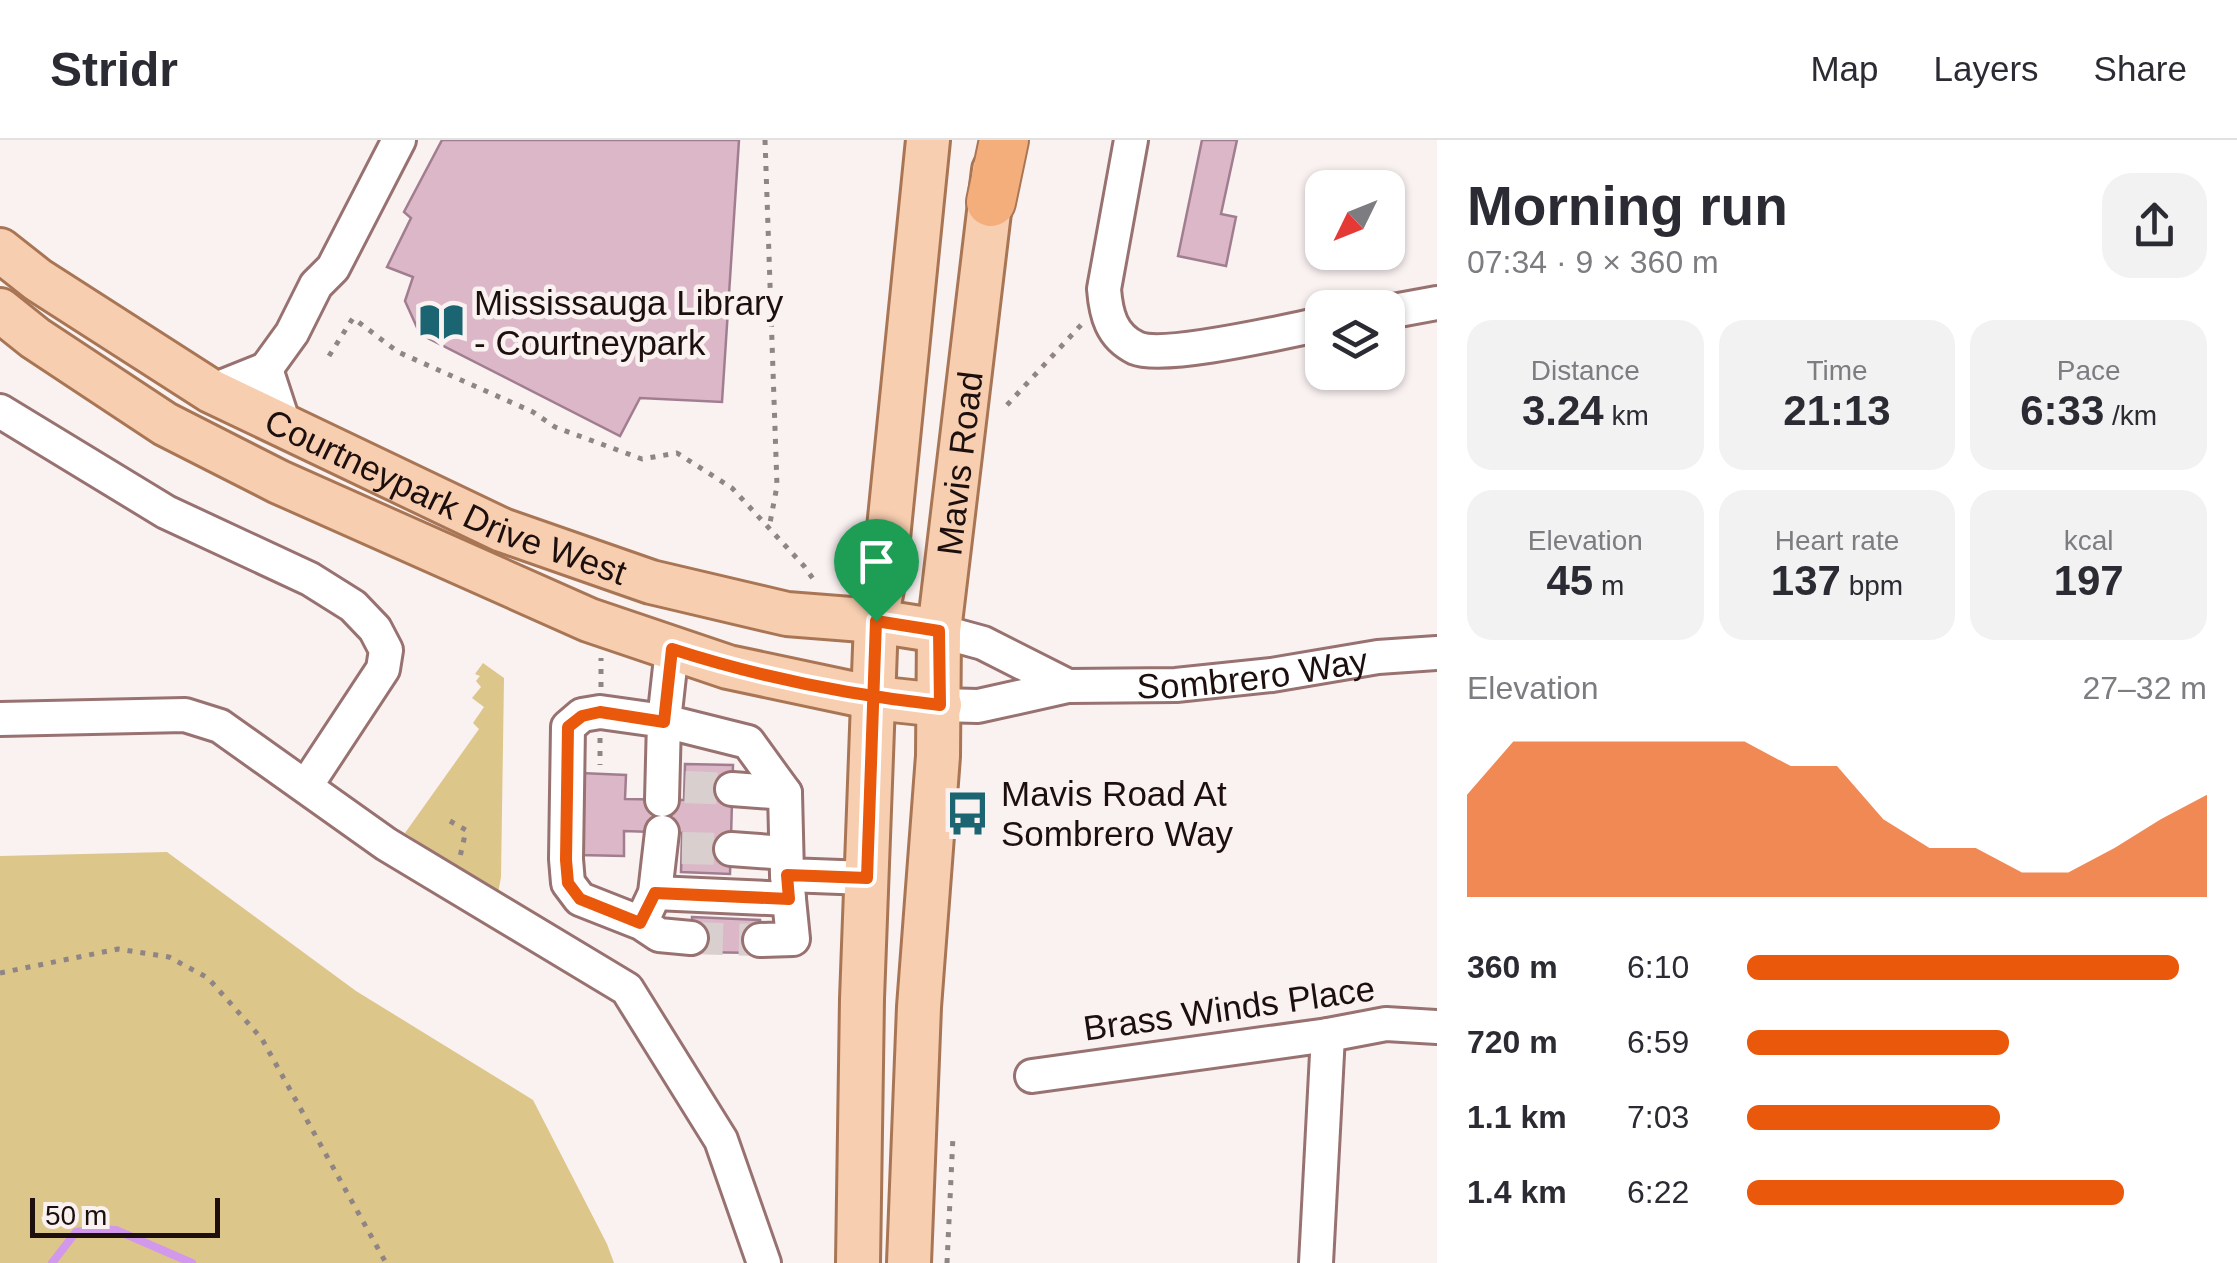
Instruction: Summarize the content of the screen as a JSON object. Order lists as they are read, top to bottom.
{
  "streets": {
    "main road": ["Mavis Road", "Courtneypark Drive West", "Sombrero Way"],
    "street": ["Brass Winds Place"]
  },
  "crossings": [
    ["Mavis Road", "Courtneypark Drive West"],
    ["Mavis Road", "Sombrero Way"],
    ["Courtneypark Drive West", "Sombrero Way"]
  ],
  "places": {
    "library": ["Mississauga Library - Courtneypark"],
    "bus stop": ["Mavis Road At Sombrero Way"]
  },
  "scale_bar": "50 m",
  "north": "bottom left",
  "page": {
    "header": "Stridr",
    "nav": ["Map", "Layers", "Share"],
    "heading": ["Morning run", "07:34 · 9 × 360 m"],
    "stats": [
      ["Distance", "3.24 km"],
      ["Time", "21:13"],
      ["Pace", "6:33 /km"],
      ["Elevation", "45 m"],
      ["Heart rate", "137 bpm"],
      ["kcal", "197"]
    ],
    "chart": ["Elevation", "27–32 m"],
    "list": [
      {
        "name": "360 m",
        "note": "6:10"
      },
      {
        "name": "720 m",
        "note": "6:59"
      },
      {
        "name": "1.1 km",
        "note": "7:03"
      },
      {
        "name": "1.4 km",
        "note": "6:22"
      }
    ],
    "scale": "50 m"
  }
}
